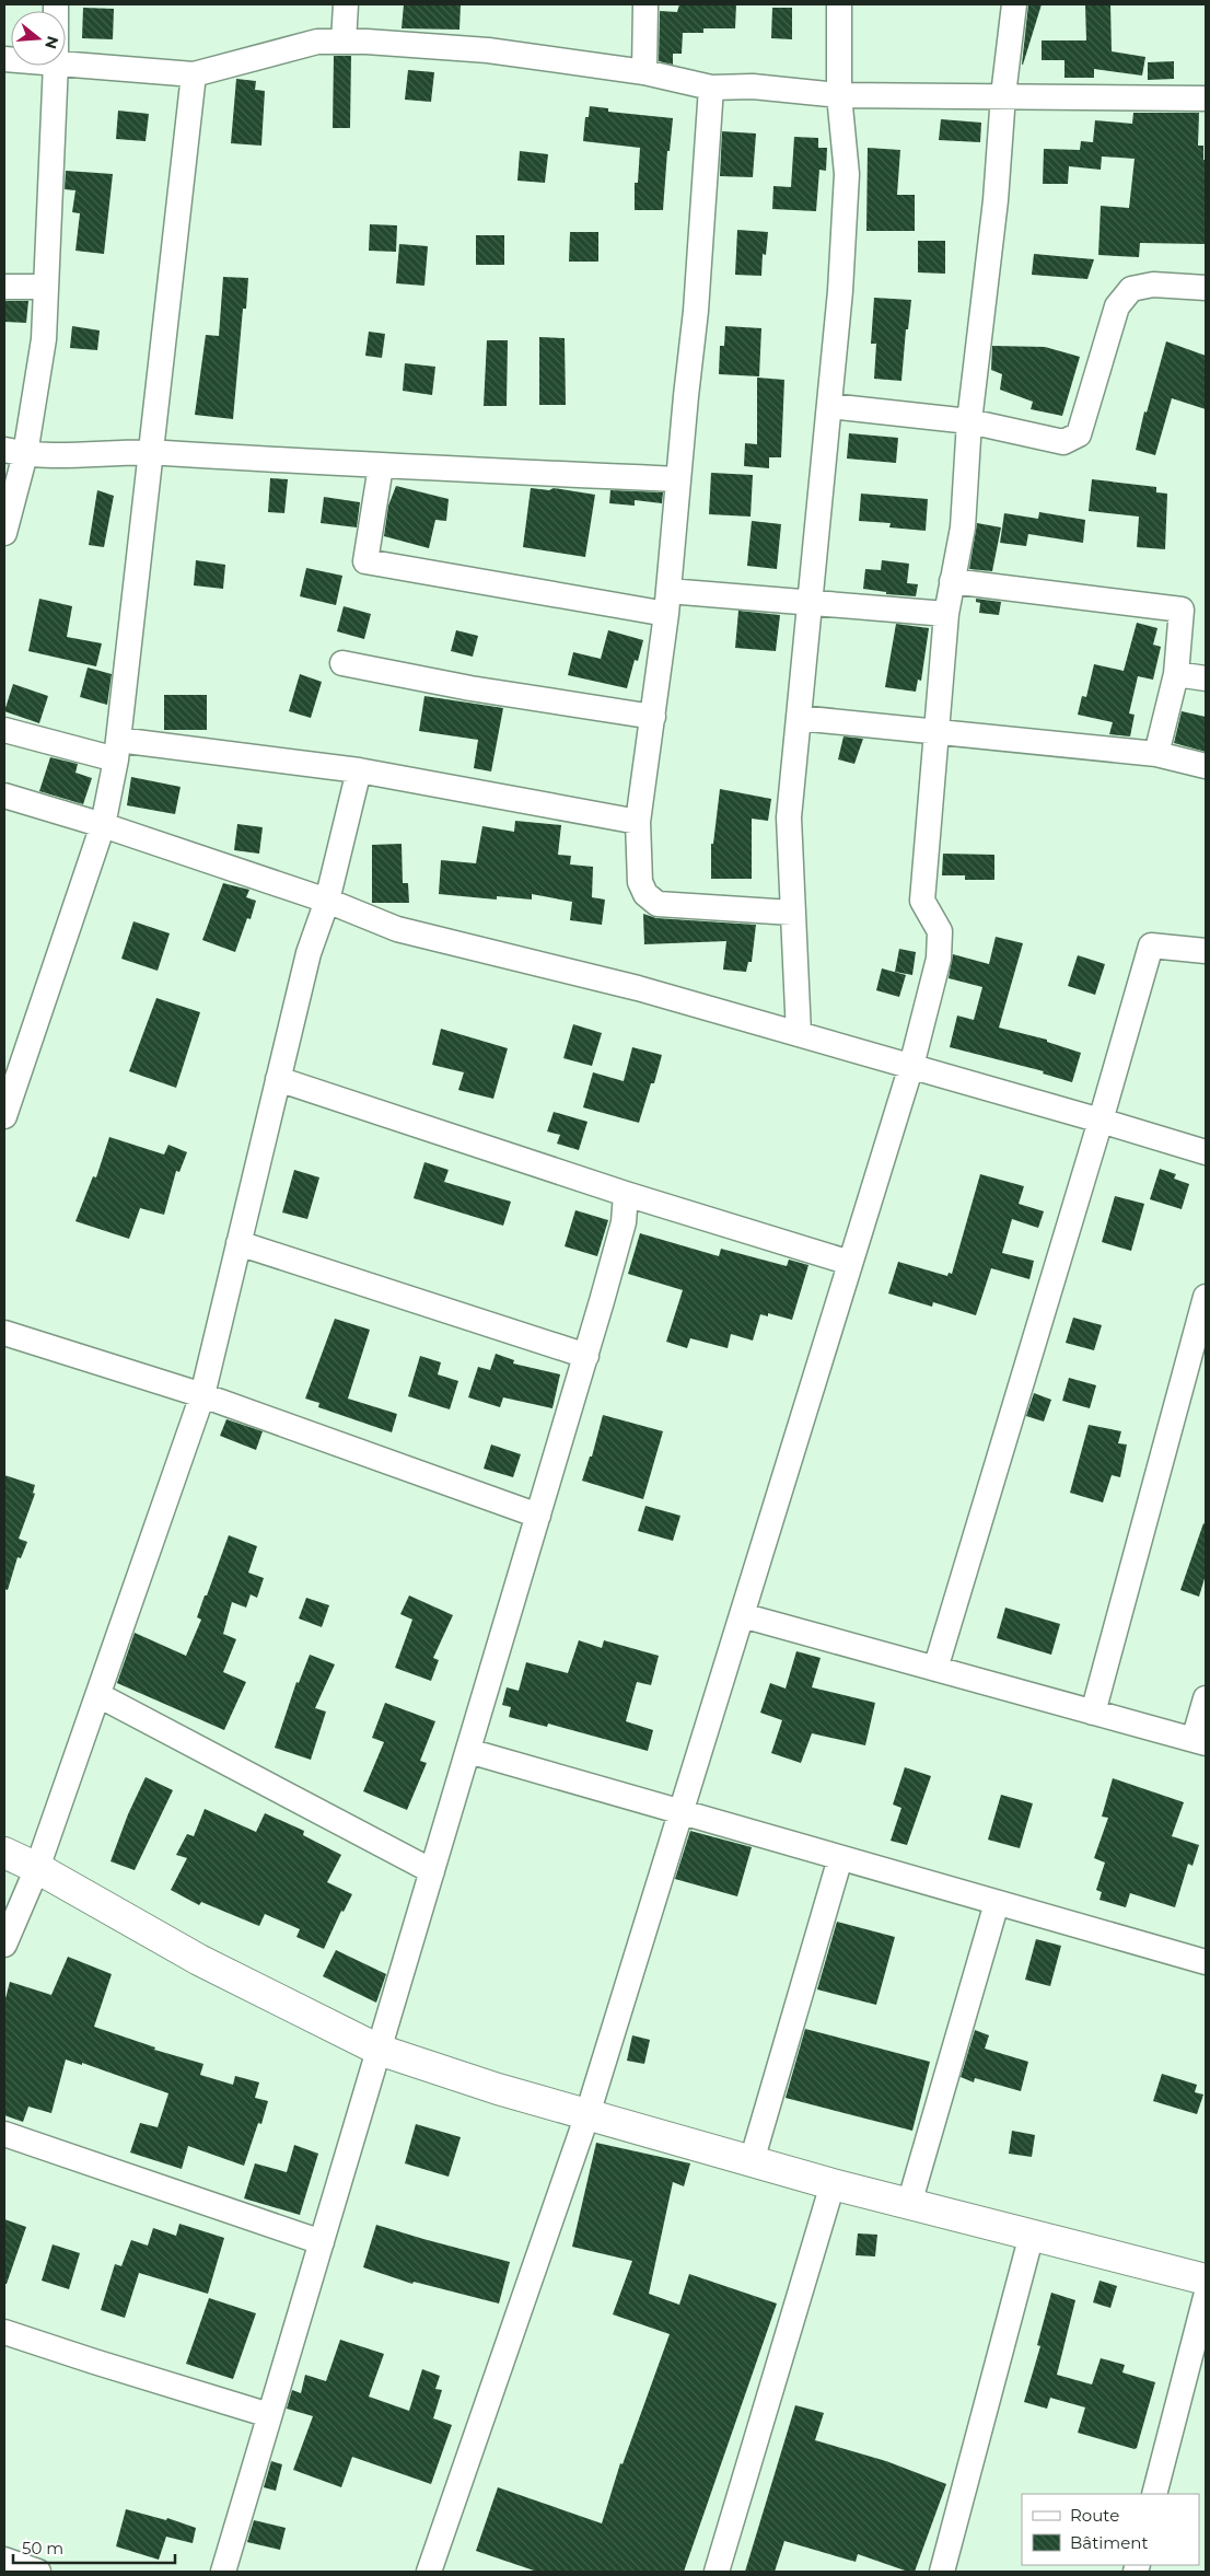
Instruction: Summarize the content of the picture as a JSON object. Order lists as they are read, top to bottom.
{
  "legend": ["Route", "Bâtiment"],
  "scale_bar": "50 m",
  "north": "right"
}
